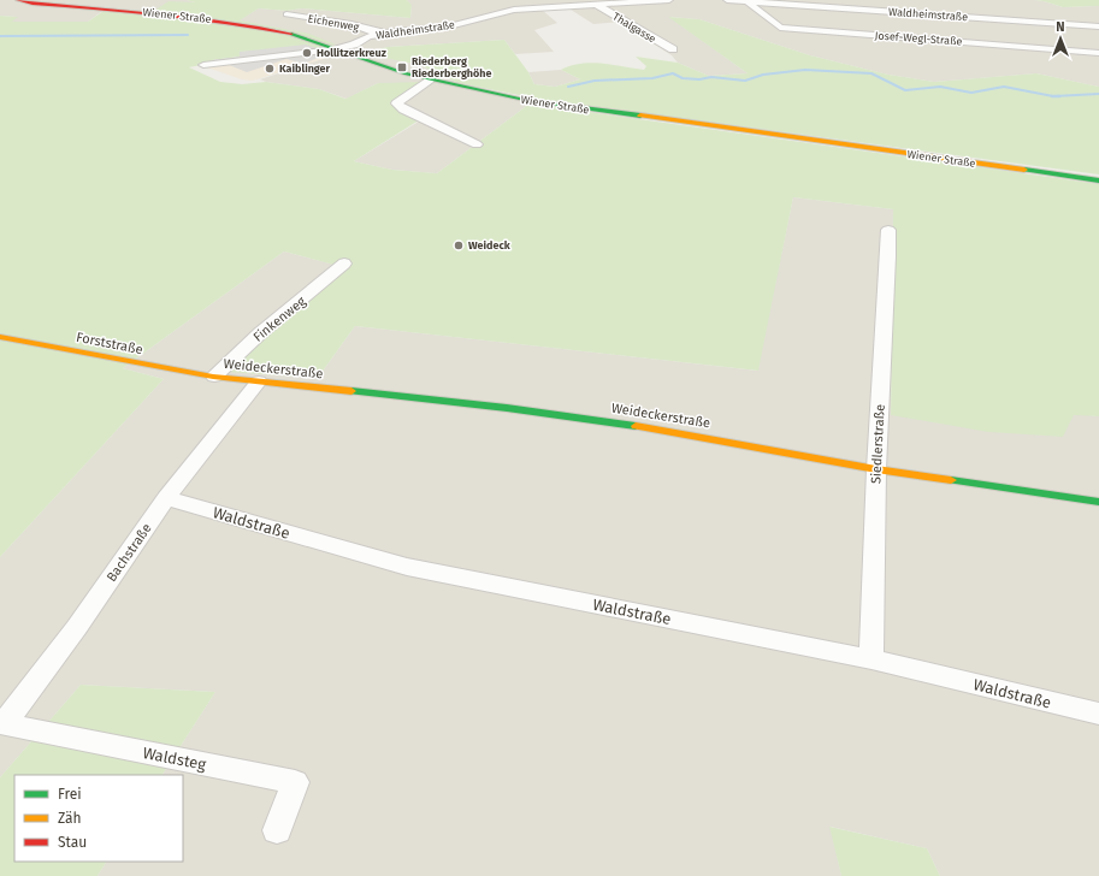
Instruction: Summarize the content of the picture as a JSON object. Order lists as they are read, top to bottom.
{
  "streets": {
    "main road": ["Wiener Straße", "Forststraße", "Weideckerstraße"],
    "street": [
      "Waldheimstraße",
      "Eichenweg",
      "Thalgasse",
      "Josef-Wegl-Straße",
      "Finkenweg",
      "Siedlerstraße",
      "Waldstraße",
      "Bachstraße",
      "Waldsteg"
    ]
  },
  "crossings": [
    ["Waldheimstraße", "Wiener Straße"],
    ["Waldheimstraße", "Eichenweg"],
    ["Waldheimstraße", "Thalgasse"],
    ["Waldheimstraße", "Josef-Wegl-Straße"],
    ["Finkenweg", "Forststraße"],
    ["Finkenweg", "Weideckerstraße"],
    ["Forststraße", "Weideckerstraße"],
    ["Weideckerstraße", "Siedlerstraße"],
    ["Weideckerstraße", "Bachstraße"],
    ["Siedlerstraße", "Waldstraße"],
    ["Waldstraße", "Bachstraße"],
    ["Bachstraße", "Waldsteg"]
  ],
  "places": {
    "other": ["Hollitzerkreuz", "Kaiblinger", "Weideck"],
    "transit": ["Riederberg Riederberghöhe"]
  },
  "legend": ["Frei", "Zäh", "Stau"],
  "north": "top"
}
